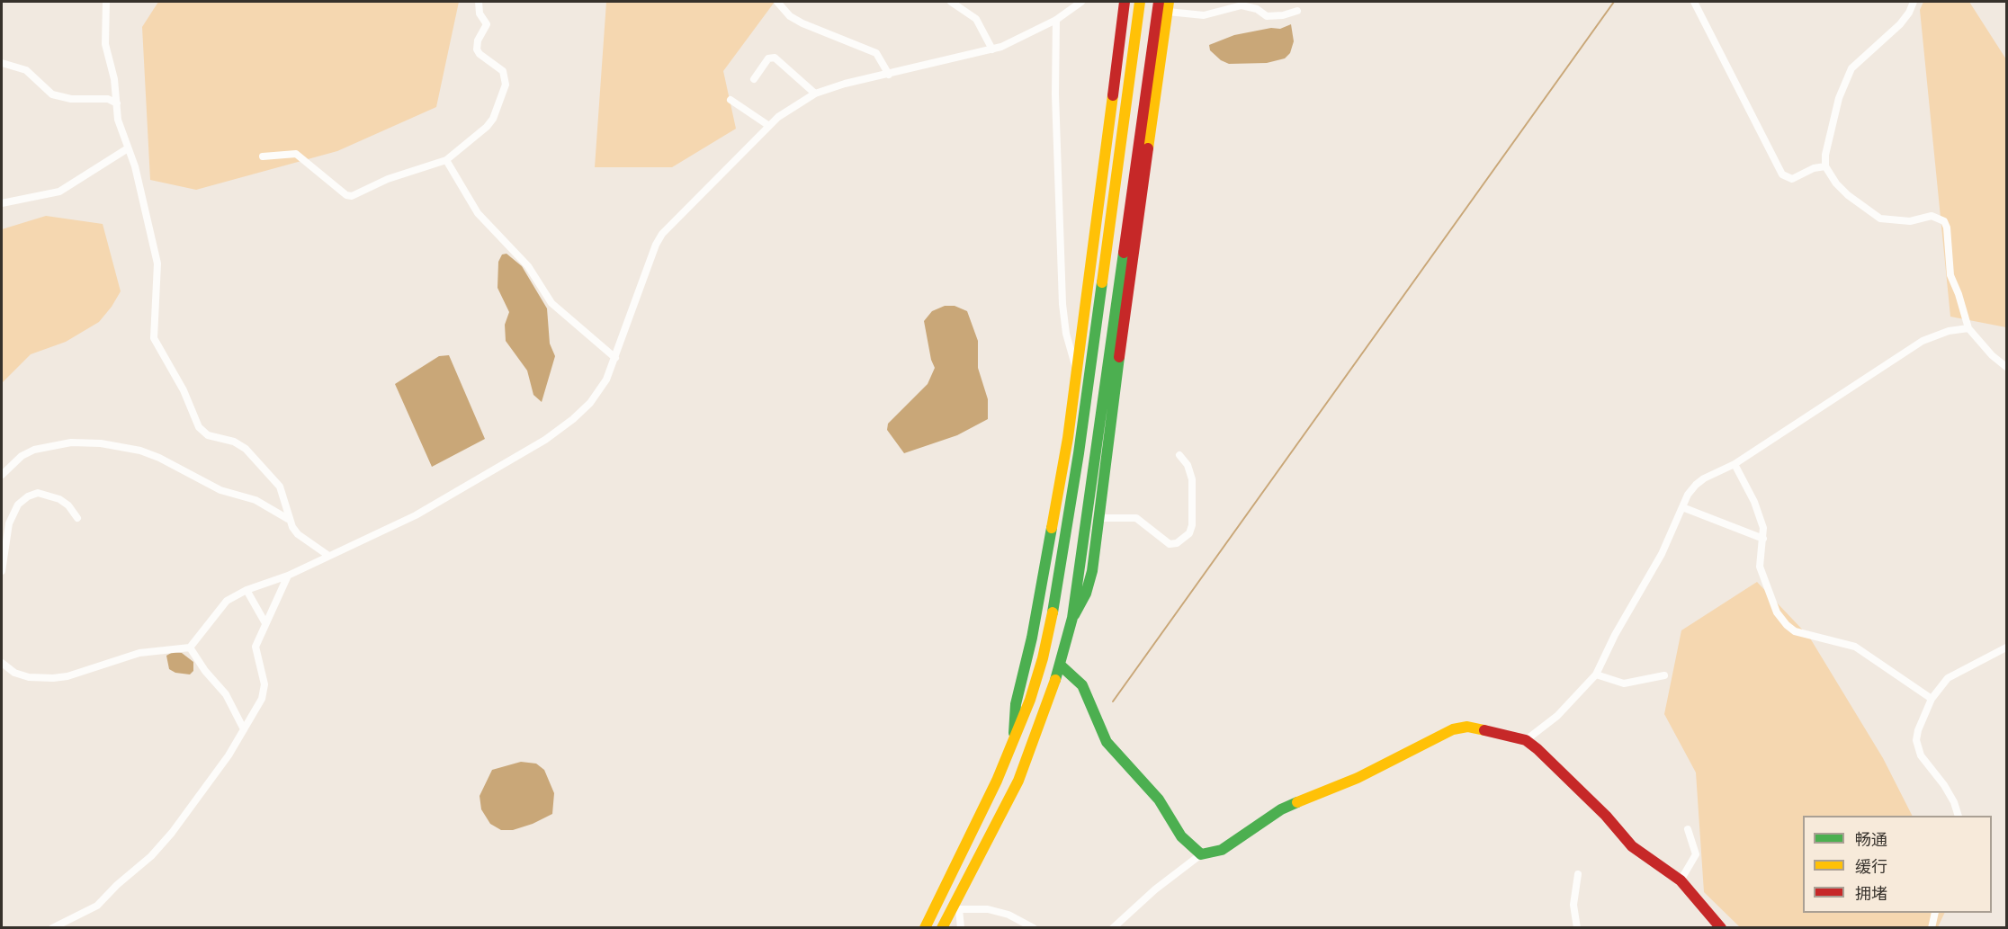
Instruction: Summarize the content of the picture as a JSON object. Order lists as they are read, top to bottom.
{
  "legend": ["畅通", "缓行", "拥堵"]
}
